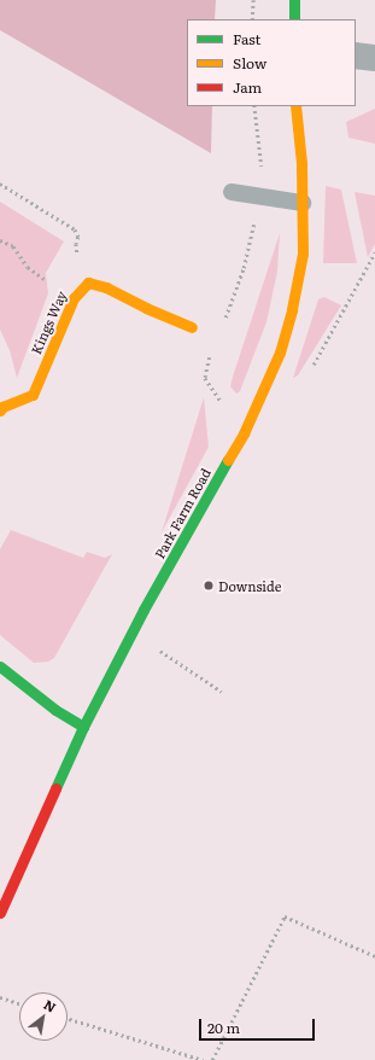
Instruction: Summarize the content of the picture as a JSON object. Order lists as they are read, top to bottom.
{
  "streets": {
    "street": ["Kings Way", "Park Farm Road"]
  },
  "places": ["Downside"],
  "legend": ["Fast", "Slow", "Jam"],
  "scale_bar": "20 m",
  "north": "top right"
}
